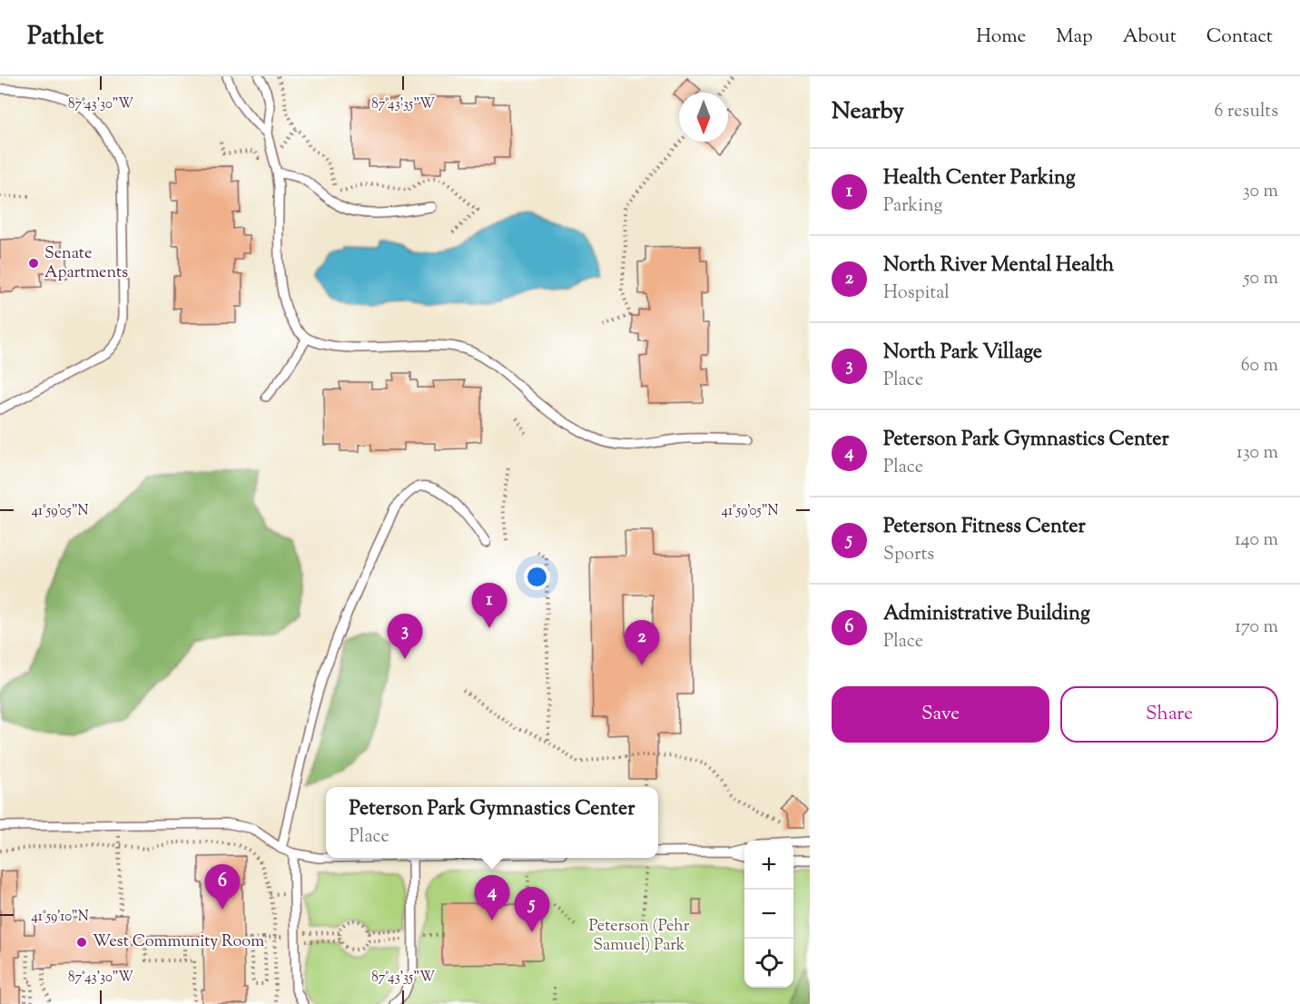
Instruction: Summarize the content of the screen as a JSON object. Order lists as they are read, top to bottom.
{
  "parks": ["Peterson (Pehr Samuel) Park"],
  "places": ["Senate Apartments", "West Community Room"],
  "north": "bottom",
  "page": {
    "header": "Pathlet",
    "nav": [
      "Home",
      "Map",
      "About",
      "Contact"
    ],
    "heading": ["Nearby", "6 results"],
    "list": [
      {
        "mark": "1",
        "name": "Health Center Parking",
        "note": "Parking",
        "value": "30 m"
      },
      {
        "mark": "2",
        "name": "North River Mental Health",
        "note": "Hospital",
        "value": "50 m"
      },
      {
        "mark": "3",
        "name": "North Park Village",
        "note": "Place",
        "value": "60 m"
      },
      {
        "mark": "4",
        "name": "Peterson Park Gymnastics Center",
        "note": "Place",
        "value": "130 m"
      },
      {
        "mark": "5",
        "name": "Peterson Fitness Center",
        "note": "Sports",
        "value": "140 m"
      },
      {
        "mark": "6",
        "name": "Administrative Building",
        "note": "Place",
        "value": "170 m"
      }
    ],
    "pins": [
      "1",
      "3",
      "2",
      "6",
      "4",
      "5"
    ],
    "buttons": ["Save", "Share"],
    "popup": ["Peterson Park Gymnastics Center", "Place"],
    "map_buttons": ["+", "−"]
  },
  "coordinates": [
    "87°43'30\"W",
    "87°43'35\"W",
    "41°59'05\"N",
    "41°59'10\"N"
  ]
}
